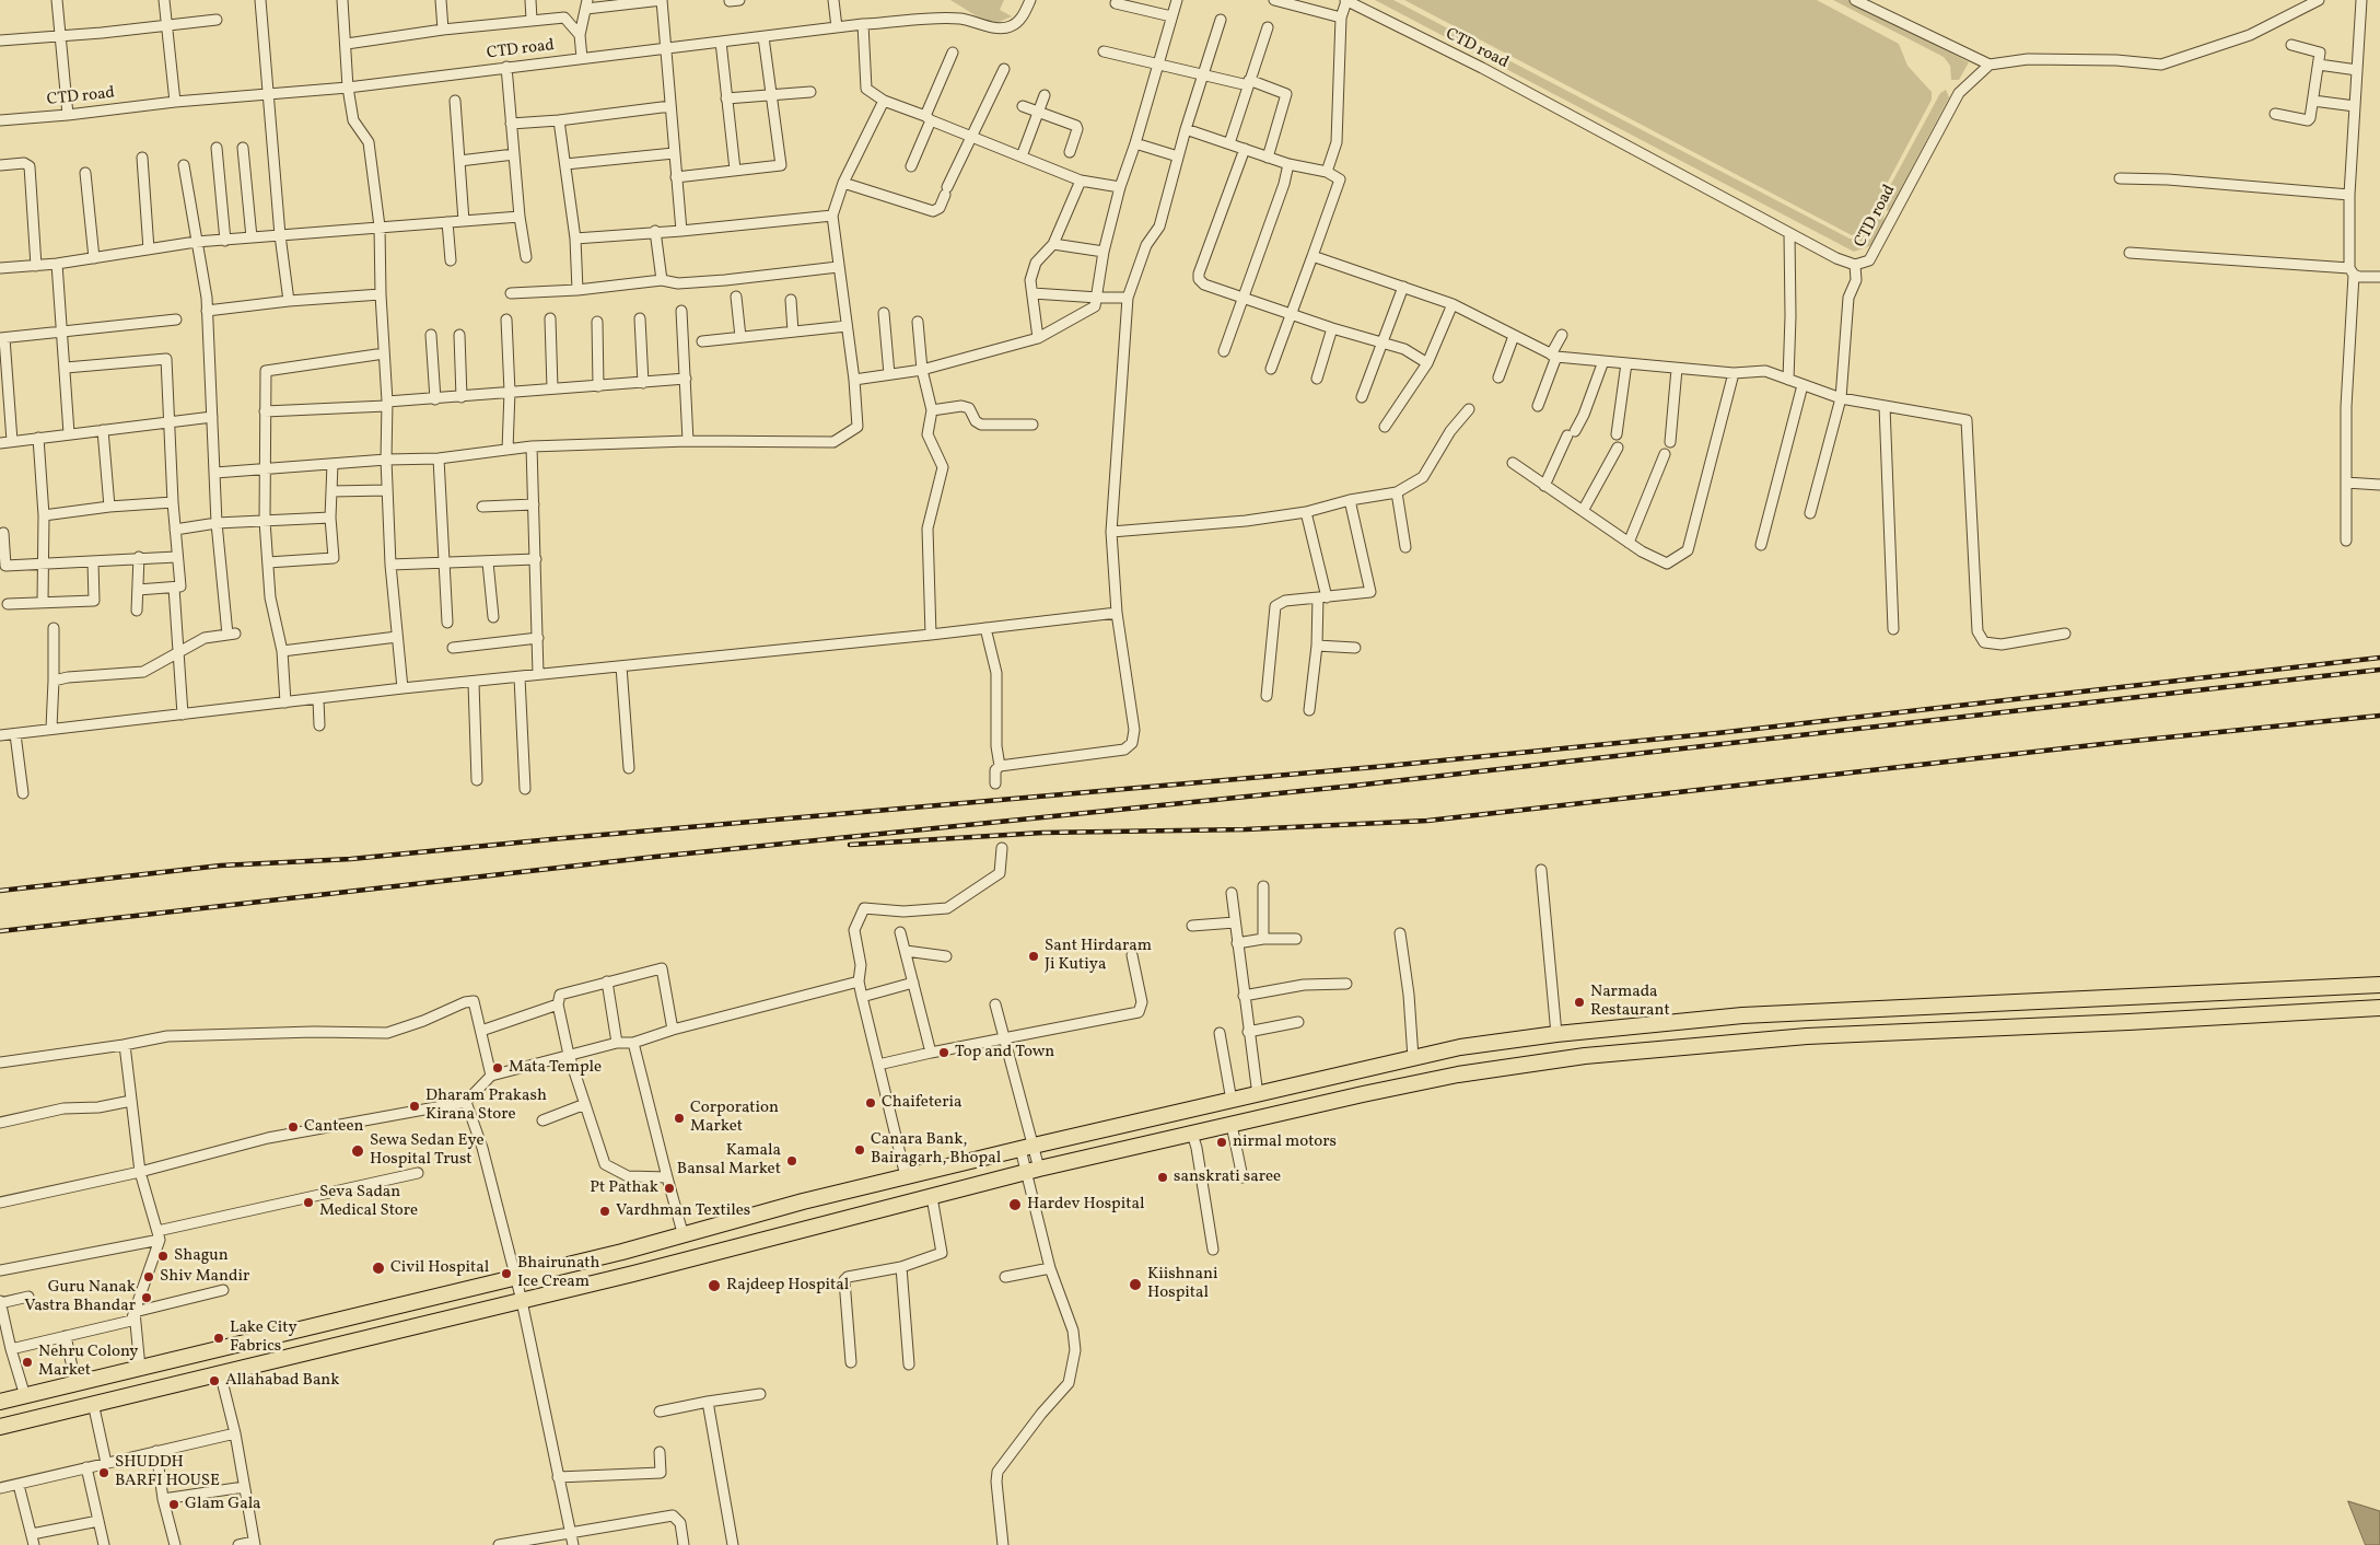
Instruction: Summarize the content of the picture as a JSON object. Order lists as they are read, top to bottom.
{
  "streets": {
    "street": ["CTD road"]
  },
  "places": [
    "Sant Hirdaram Ji Kutiya",
    "Narmada Restaurant",
    "Top and Town",
    "Mata Temple",
    "Chaifeteria",
    "Dharam Prakash Kirana Store",
    "Corporation Market",
    "Canteen",
    "nirmal motors",
    "Canara Bank, Bairagarh, Bhopal",
    "Sewa Sedan Eye Hospital Trust",
    "Kamala Bansal Market",
    "sanskrati saree",
    "Pt Pathak",
    "Seva Sadan Medical Store",
    "Hardev Hospital",
    "Vardhman Textiles",
    "Shagun",
    "Civil Hospital",
    "Bhairunath Ice Cream",
    "Shiv Mandir",
    "Kiishnani Hospital",
    "Rajdeep Hospital",
    "Guru Nanak Vastra Bhandar",
    "Lake City Fabrics",
    "Nehru Colony Market",
    "Allahabad Bank",
    "SHUDDH BARFI HOUSE",
    "Glam Gala"
  ]
}
